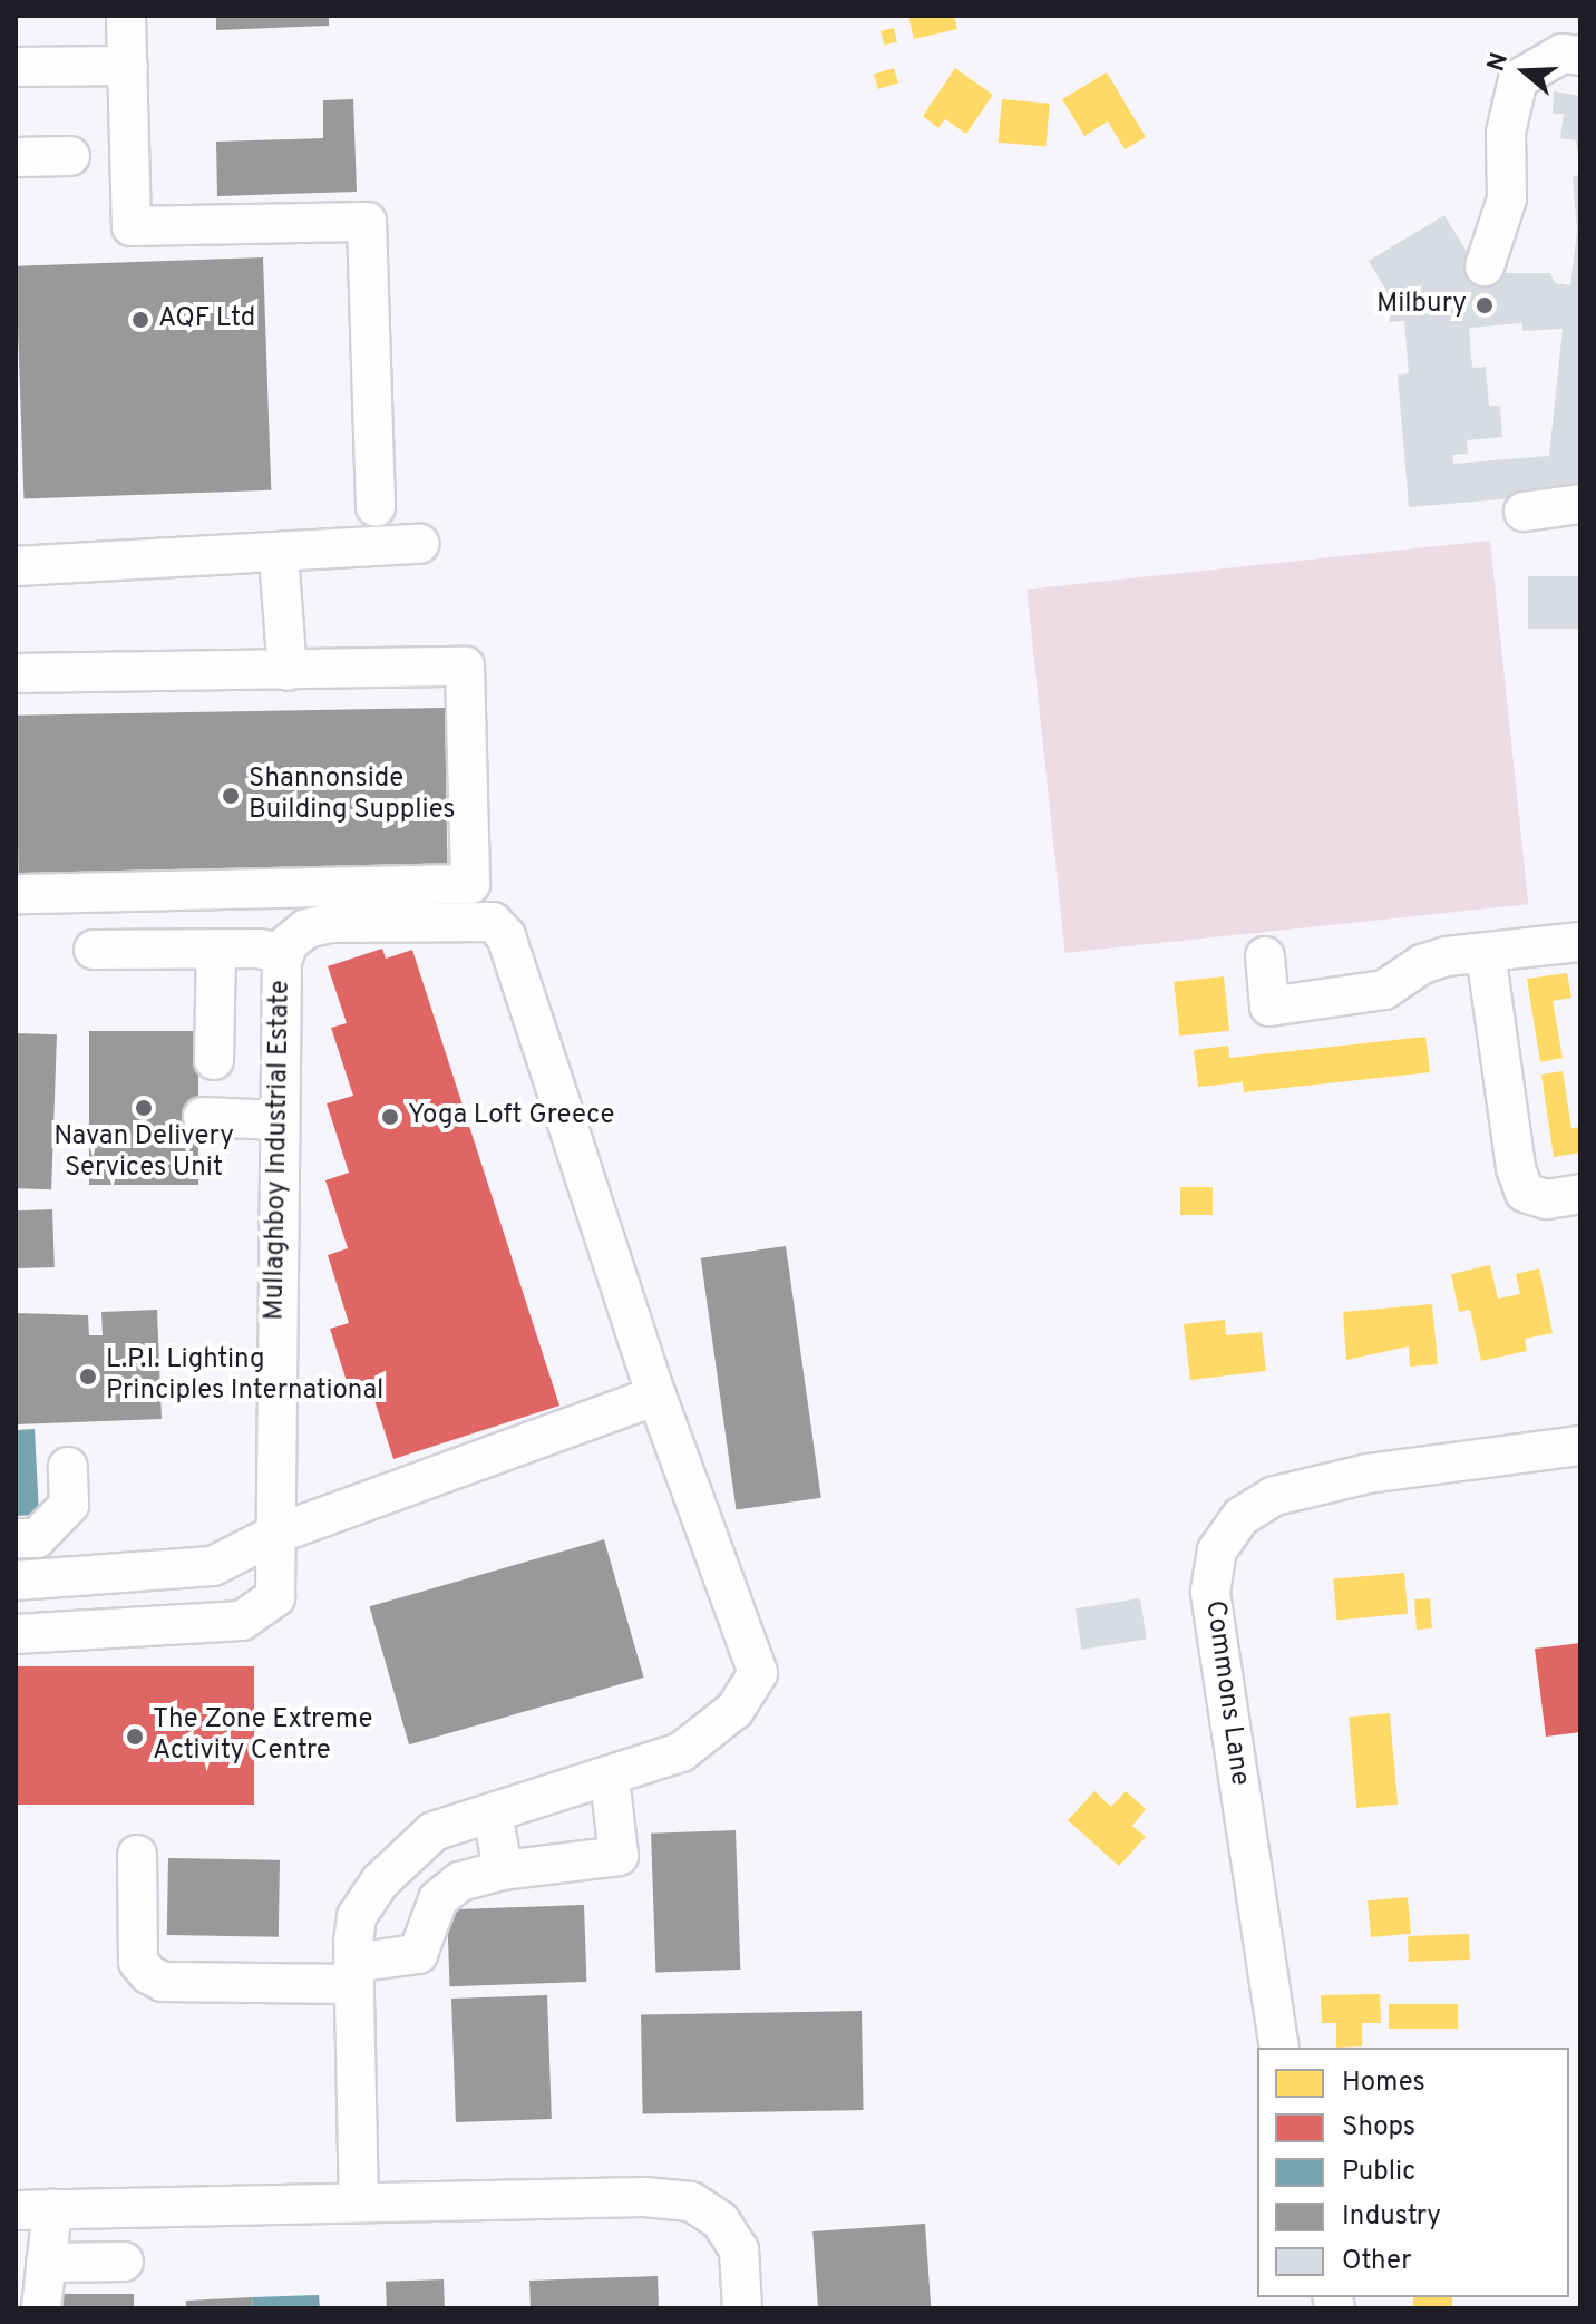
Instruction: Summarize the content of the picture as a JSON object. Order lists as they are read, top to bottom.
{
  "streets": {
    "street": ["Mullaghboy Industrial Estate", "Commons Lane"]
  },
  "places": [
    "Milbury",
    "AQF Ltd",
    "Shannonside Building Supplies",
    "Navan Delivery Services Unit",
    "Yoga Loft Greece",
    "L.P.I. Lighting Principles International",
    "The Zone Extreme Activity Centre"
  ],
  "legend": [
    "Homes",
    "Shops",
    "Public",
    "Industry",
    "Other"
  ],
  "north": "left"
}
